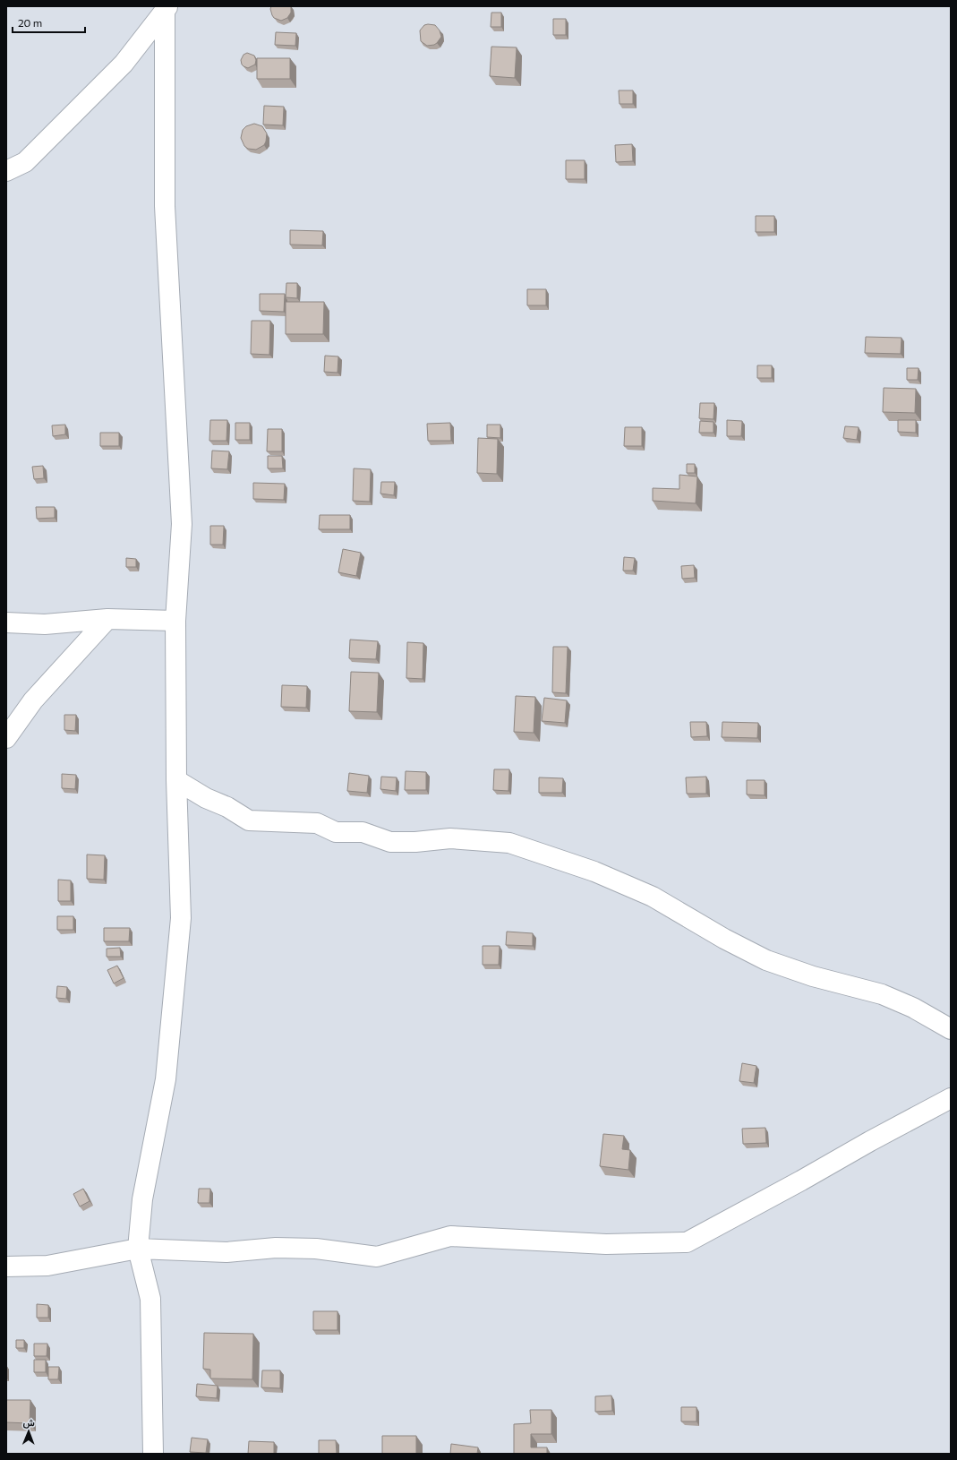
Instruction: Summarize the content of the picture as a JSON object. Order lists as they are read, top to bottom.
{
  "scale_bar": "20 m",
  "north": "top"
}
